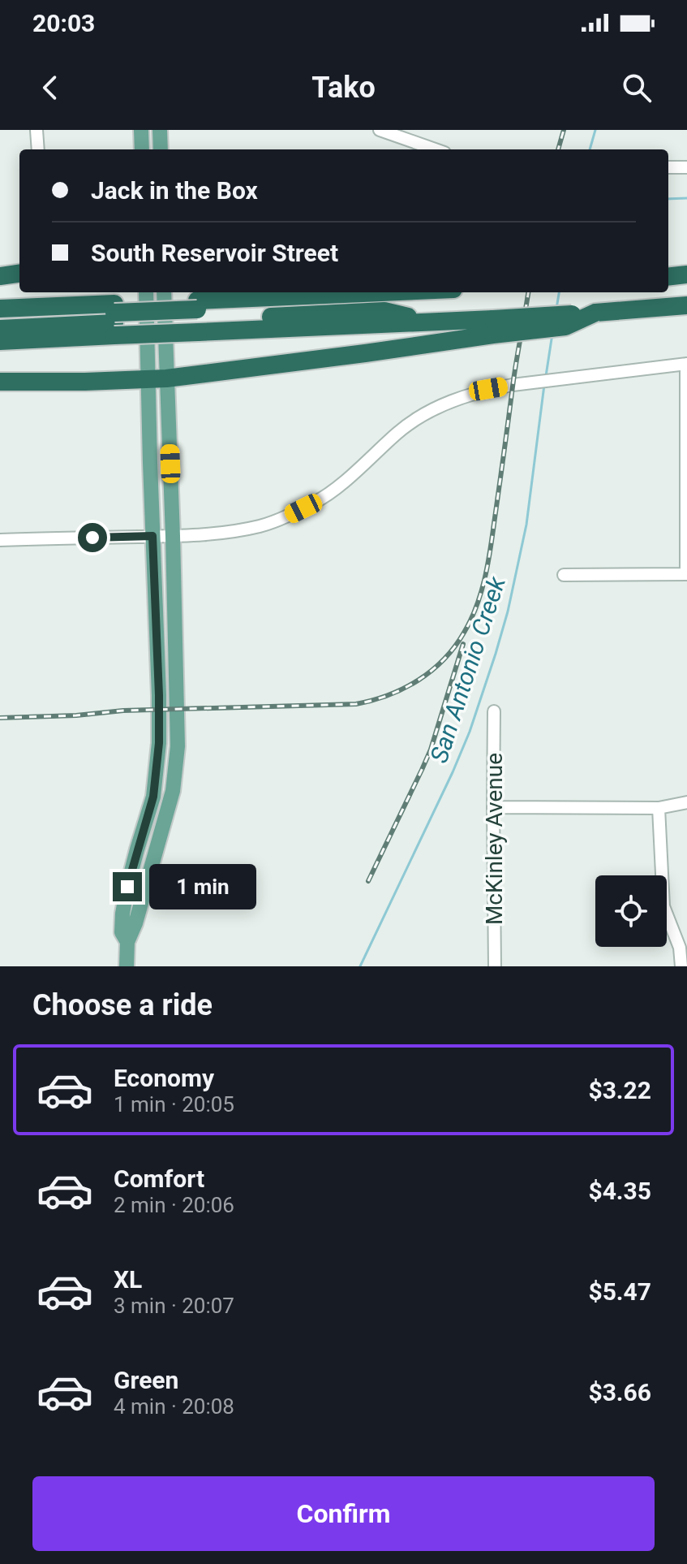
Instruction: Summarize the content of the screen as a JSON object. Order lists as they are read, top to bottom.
{
  "streets": {
    "street": ["McKinley Avenue"]
  },
  "water": ["San Antonio Creek"],
  "page": {
    "status": "20:03",
    "header": "Tako",
    "banner": ["Jack in the Box", "South Reservoir Street"],
    "bubble": "1 min",
    "heading": "Choose a ride",
    "list": [
      {
        "name": "Economy",
        "note": "1 min · 20:05",
        "value": "$3.22"
      },
      {
        "name": "Comfort",
        "note": "2 min · 20:06",
        "value": "$4.35"
      },
      {
        "name": "XL",
        "note": "3 min · 20:07",
        "value": "$5.47"
      },
      {
        "name": "Green",
        "note": "4 min · 20:08",
        "value": "$3.66"
      }
    ],
    "buttons": "Confirm"
  }
}
